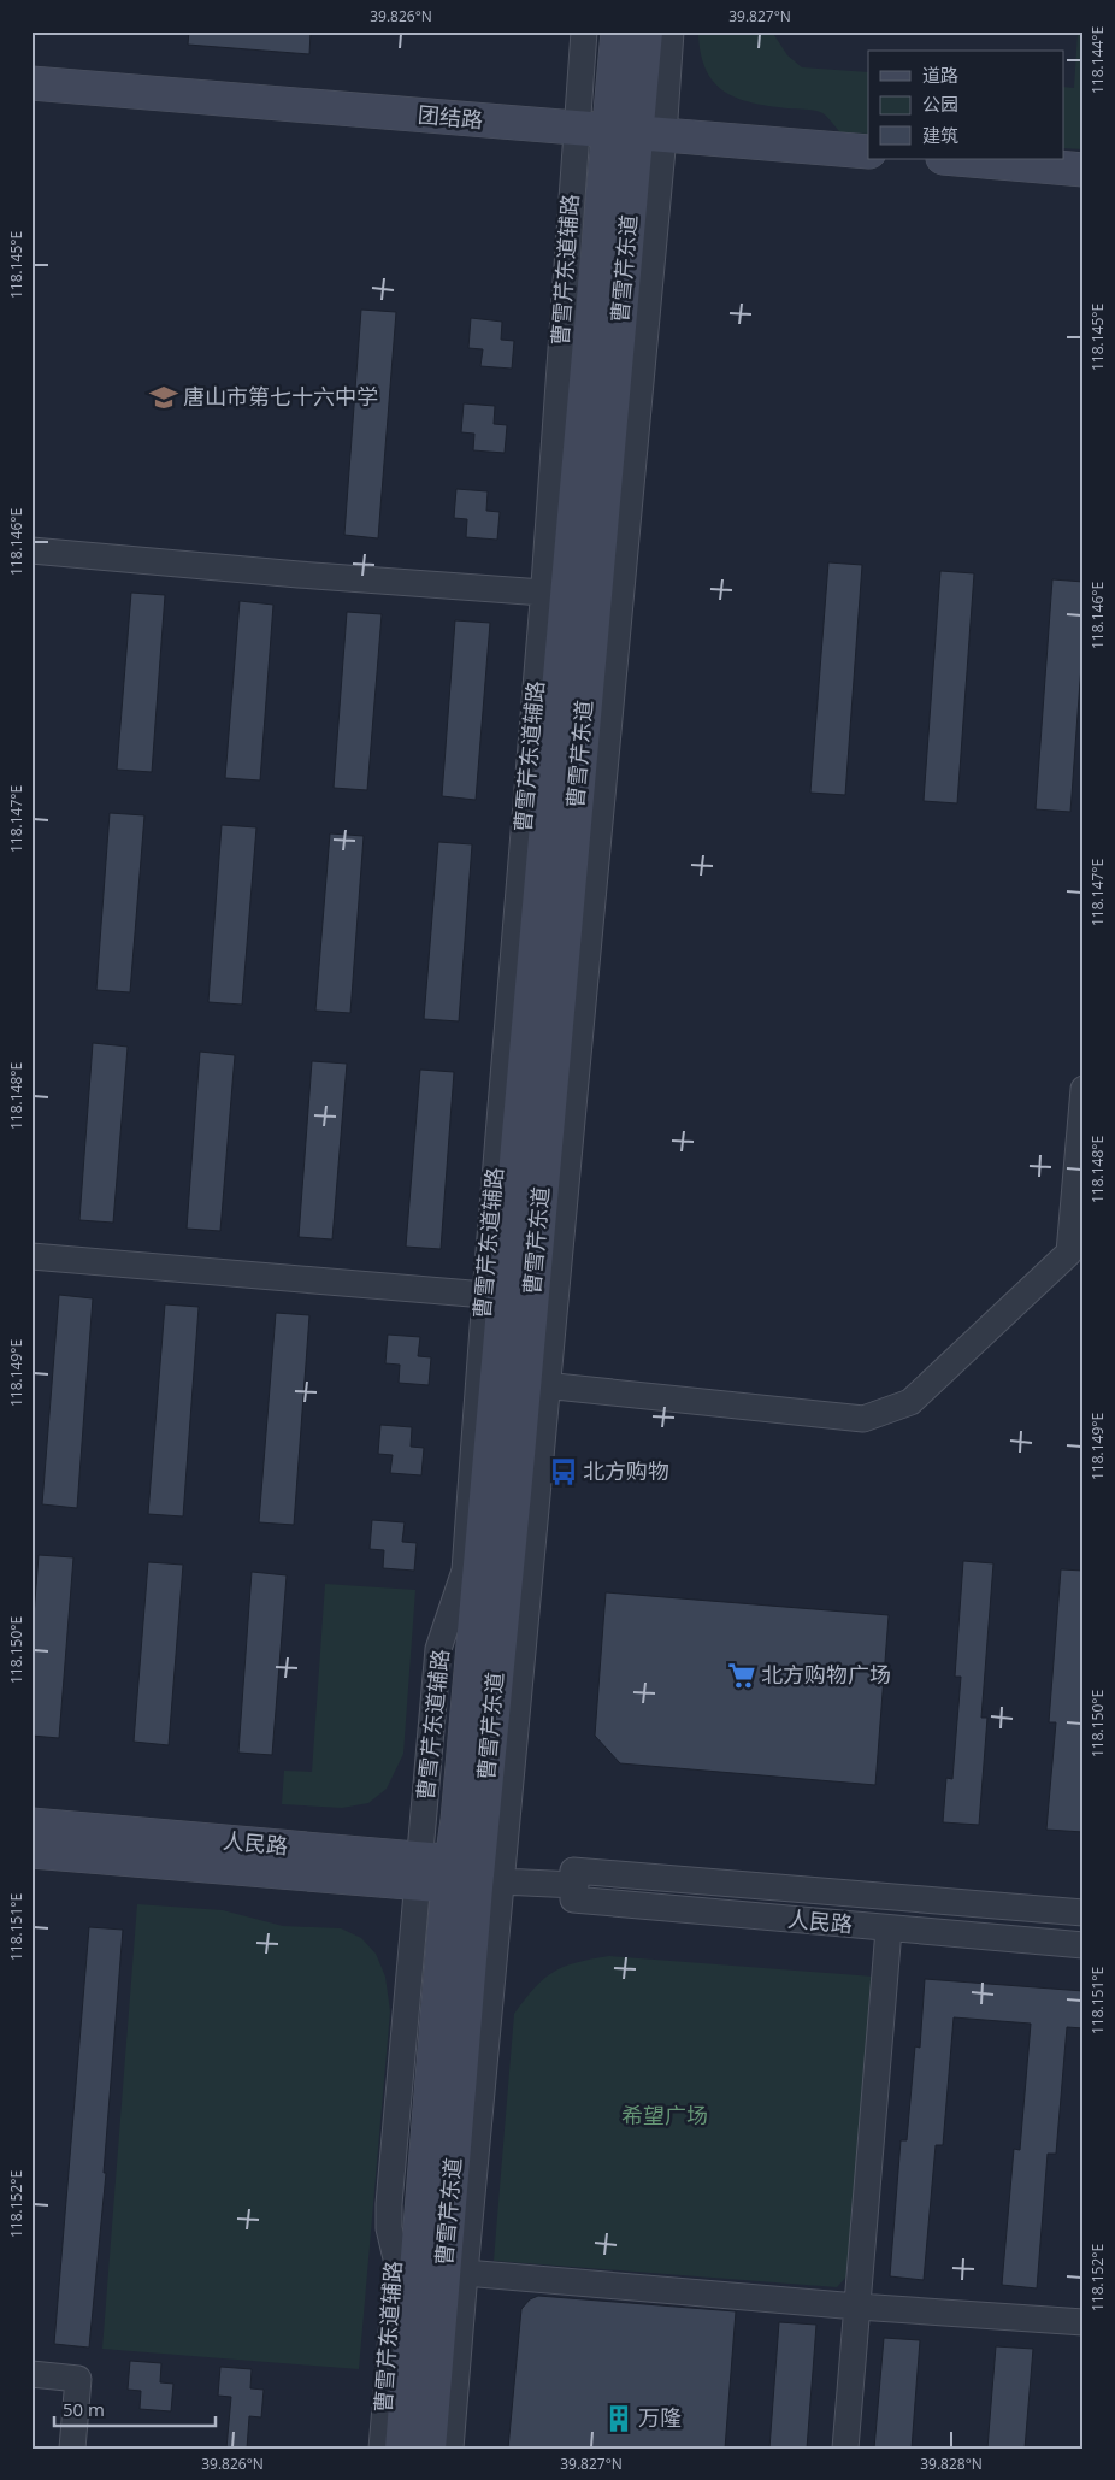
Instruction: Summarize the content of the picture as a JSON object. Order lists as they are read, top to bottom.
{
  "streets": {
    "main road": ["团结路", "曹雪芹东道", "人民路"],
    "street": ["曹雪芹东道辅路"]
  },
  "crossings": [
    ["团结路", "曹雪芹东道"],
    ["团结路", "曹雪芹东道辅路"],
    ["曹雪芹东道", "曹雪芹东道辅路"],
    ["曹雪芹东道", "人民路"],
    ["曹雪芹东道辅路", "人民路"]
  ],
  "parks": ["希望广场"],
  "places": {
    "school or university": ["唐山市第七十六中学"],
    "bus stop": ["北方购物"],
    "supermarket": ["北方购物广场"],
    "building": ["万隆"]
  },
  "legend": ["道路", "公园", "建筑"],
  "scale_bar": "50 m",
  "coordinates": [
    "39.826°N",
    "39.827°N",
    "118.144°E",
    "118.145°E",
    "118.146°E",
    "118.147°E",
    "118.148°E",
    "118.149°E",
    "118.150°E",
    "118.151°E",
    "118.152°E",
    "39.828°N"
  ]
}
